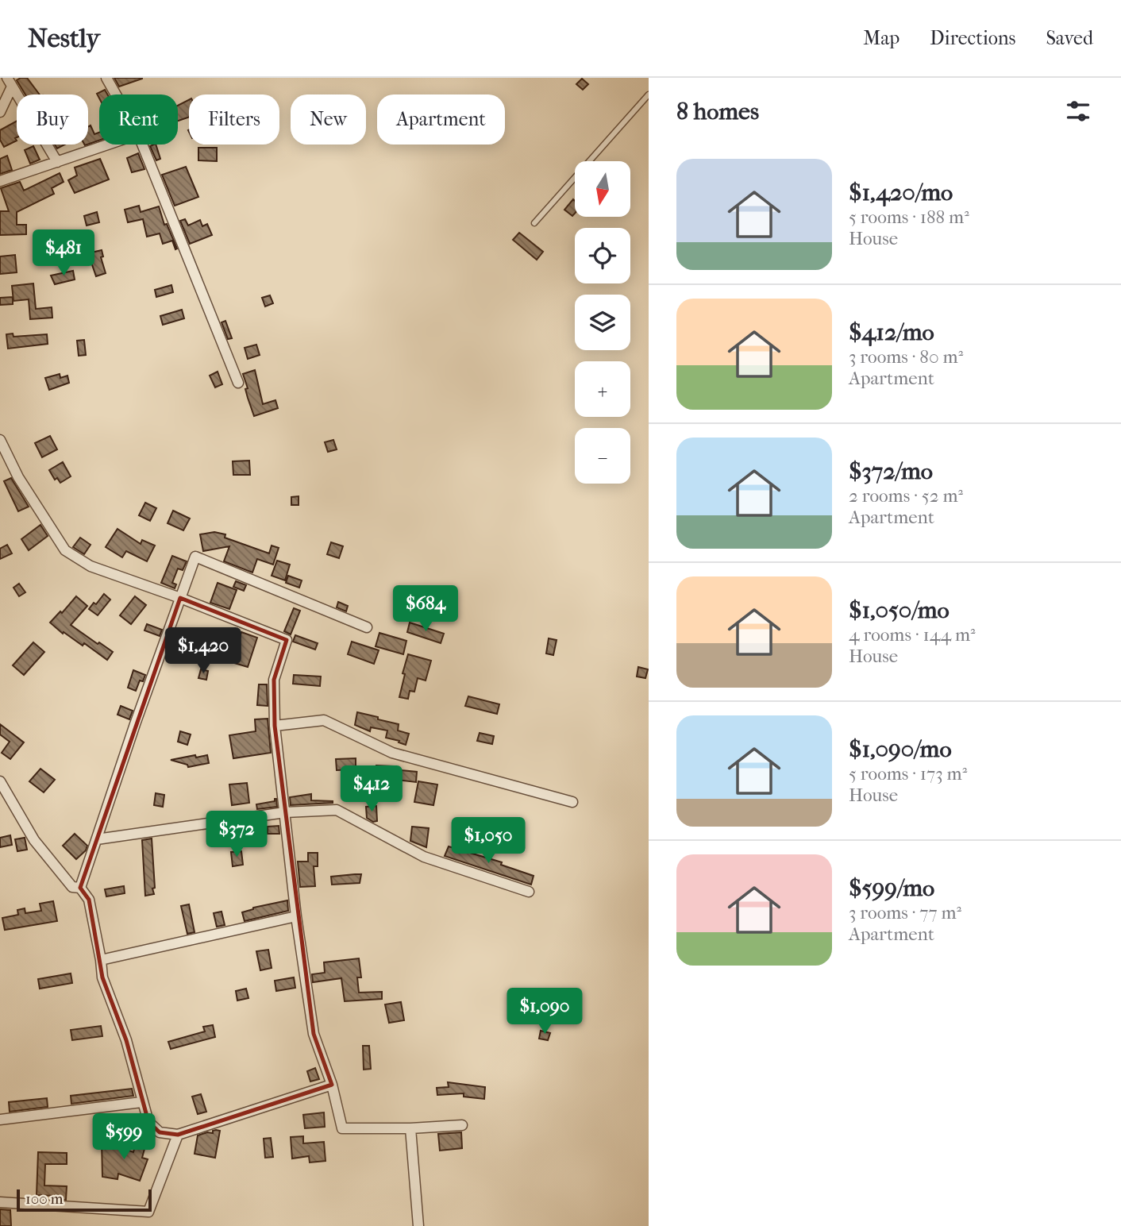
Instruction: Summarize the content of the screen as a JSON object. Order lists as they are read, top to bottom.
{
  "scale_bar": "100 m",
  "north": "bottom",
  "page": {
    "header": "Nestly",
    "nav": ["Map", "Directions", "Saved"],
    "heading": "8 homes",
    "chip": [
      "Buy",
      "Rent",
      "Filters",
      "New",
      "Apartment"
    ],
    "list": [
      {
        "name": "$1,420/mo",
        "note": "5 rooms · 188 m² · House"
      },
      {
        "name": "$412/mo",
        "note": "3 rooms · 80 m² · Apartment"
      },
      {
        "name": "$372/mo",
        "note": "2 rooms · 52 m² · Apartment"
      },
      {
        "name": "$1,050/mo",
        "note": "4 rooms · 144 m² · House"
      },
      {
        "name": "$1,090/mo",
        "note": "5 rooms · 173 m² · House"
      },
      {
        "name": "$599/mo",
        "note": "3 rooms · 77 m² · Apartment"
      }
    ],
    "map_buttons": ["+", "−"],
    "price": [
      "$481",
      "$684",
      "$1,420",
      "$412",
      "$372",
      "$1,050",
      "$1,090",
      "$599"
    ],
    "scale": "100 m"
  }
}
